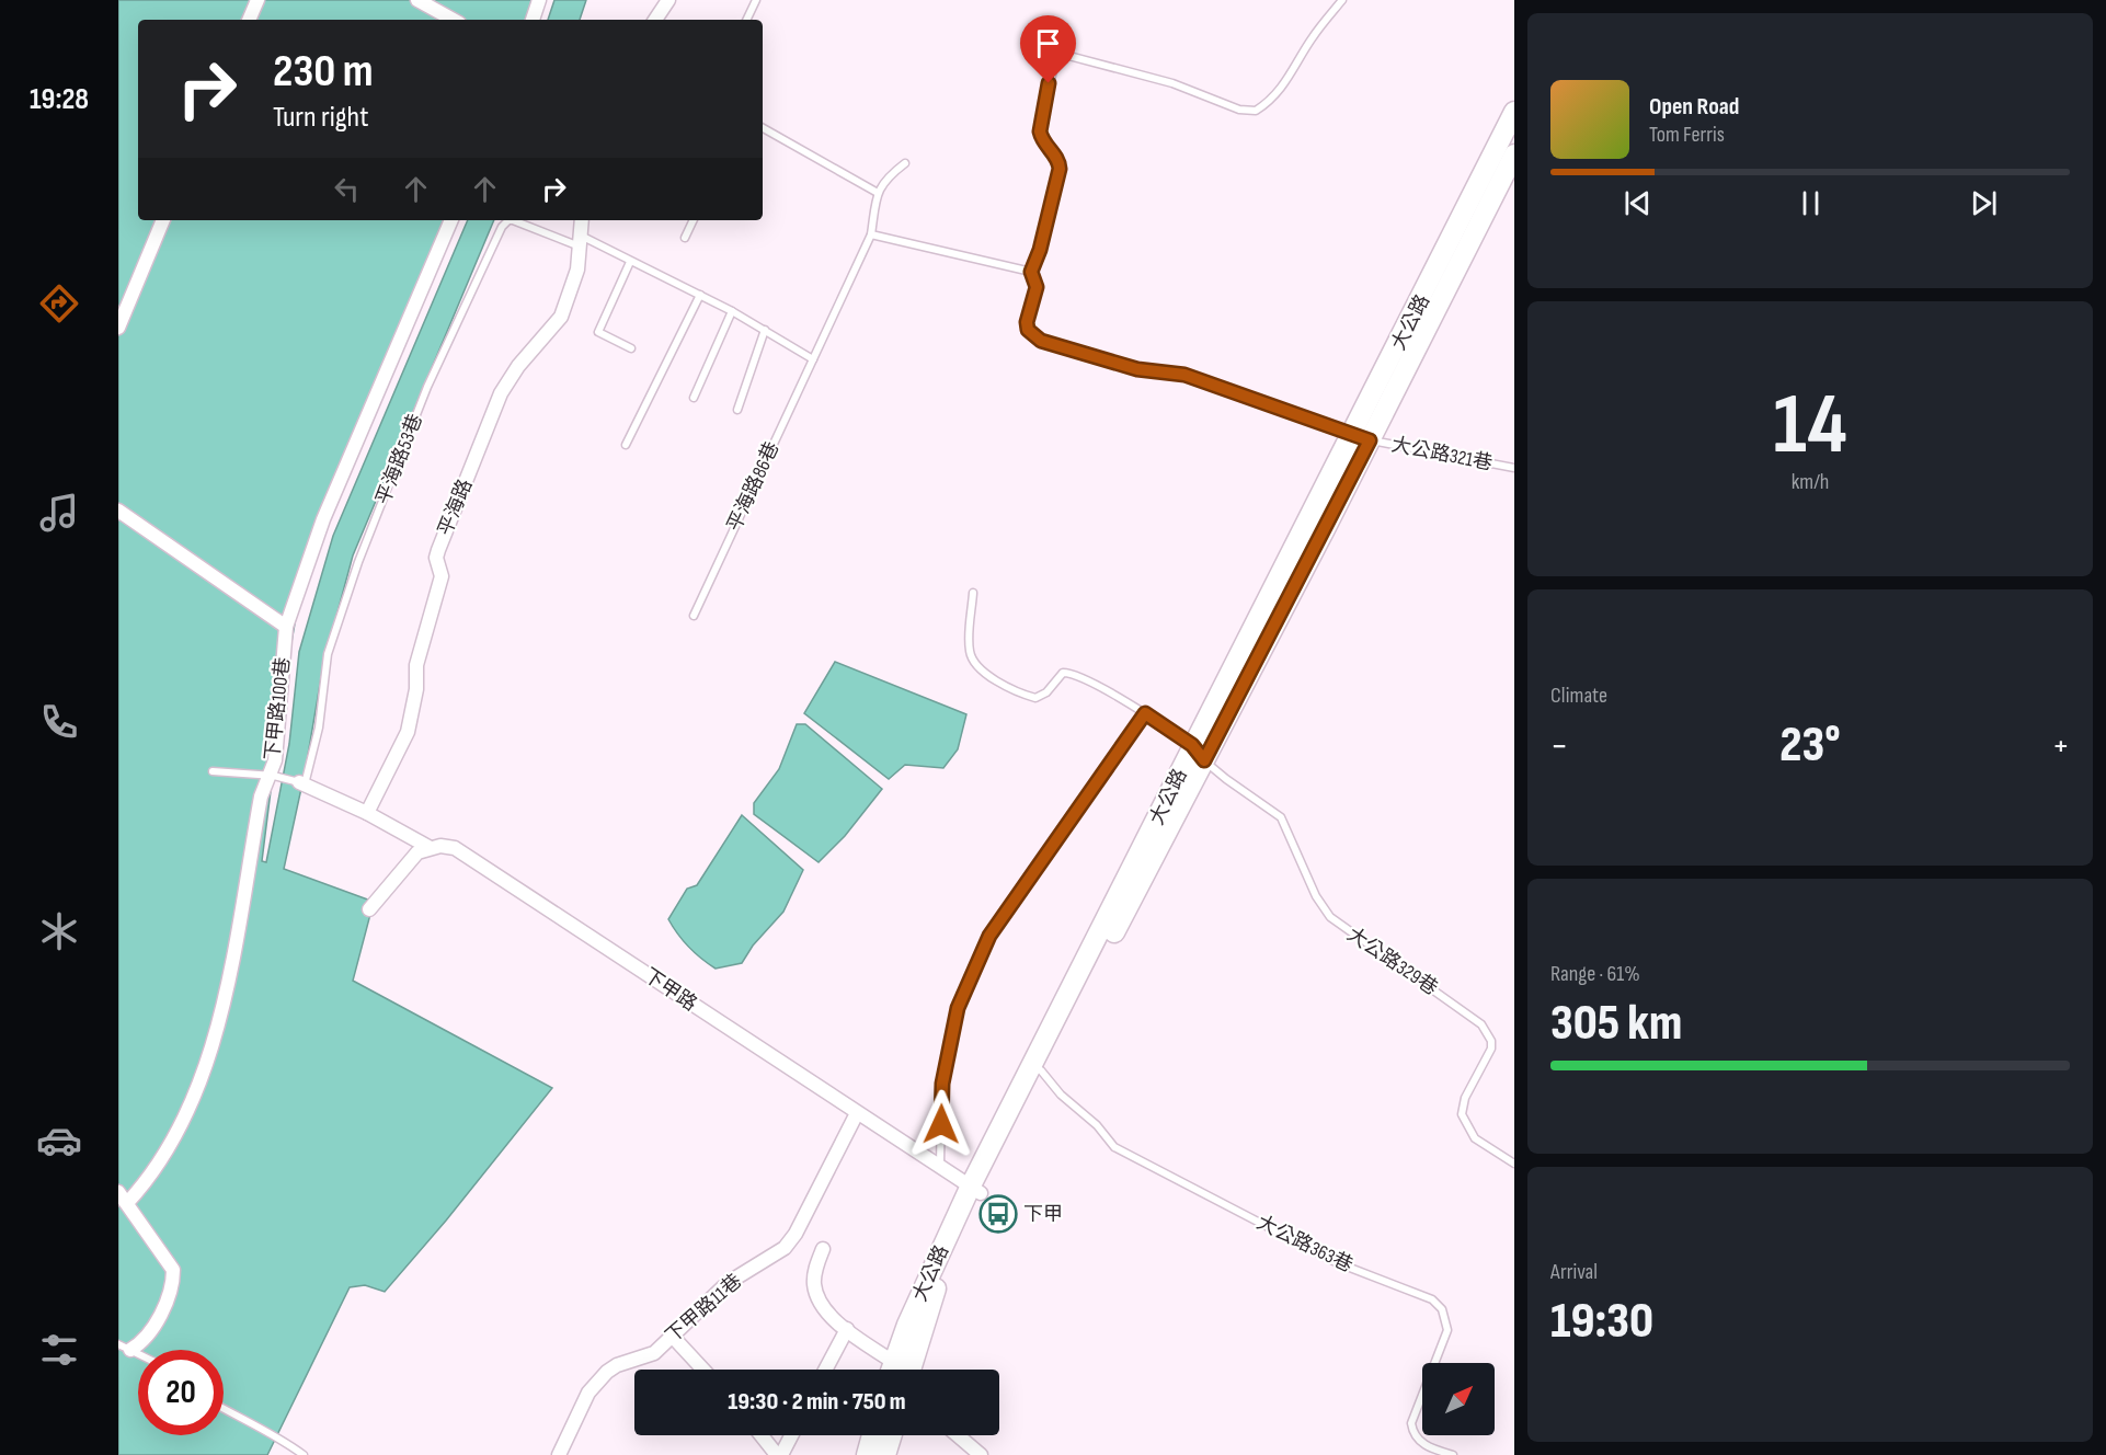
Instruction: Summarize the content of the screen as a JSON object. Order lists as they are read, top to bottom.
{
  "streets": {
    "main road": ["大公路"],
    "street": [
      "平海路",
      "下甲路100巷",
      "下甲路",
      "下甲路11巷"
    ],
    "lane": [
      "大公路321巷",
      "平海路53巷",
      "平海路86巷",
      "大公路329巷",
      "大公路363巷"
    ]
  },
  "crossings": [
    ["大公路", "大公路321巷"],
    ["大公路", "大公路329巷"],
    ["大公路", "下甲路"],
    ["大公路", "大公路363巷"],
    ["平海路53巷", "平海路"],
    ["下甲路", "下甲路11巷"]
  ],
  "places": {
    "bus stop": ["下甲"]
  },
  "north": "top right",
  "page": {
    "tabs": "19:28",
    "turn": ["230 m", "Turn right"],
    "song": ["Open Road", "Tom Ferris"],
    "tile": [
      ["14", "km/h"],
      "Climate",
      ["Range · 61%", "305 km"],
      ["Arrival", "19:30"]
    ],
    "heat": ["−", "23°", "+"],
    "limit": "20",
    "trip": "19:30 · 2 min · 750 m"
  }
}
